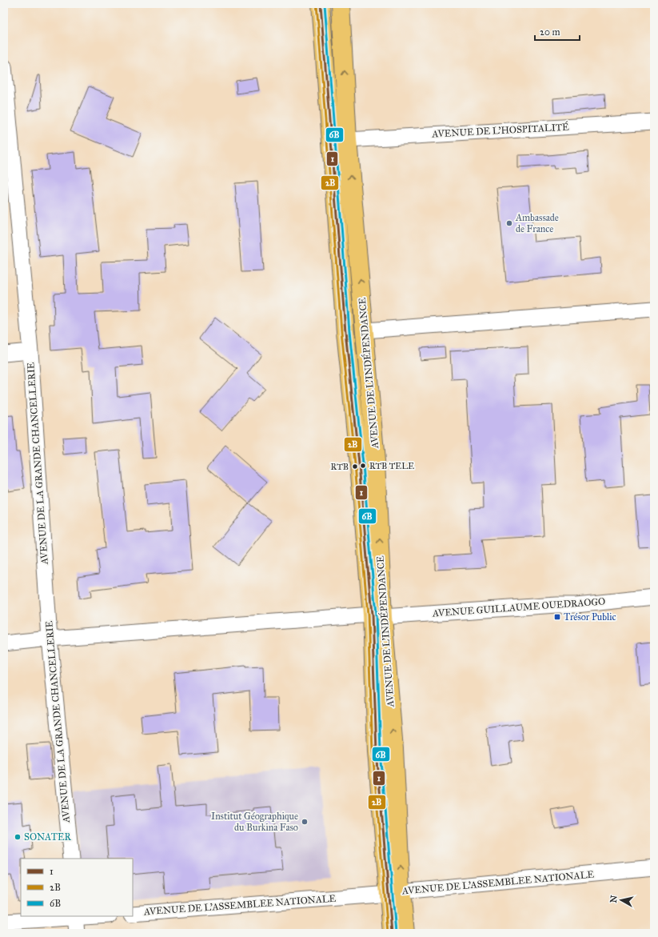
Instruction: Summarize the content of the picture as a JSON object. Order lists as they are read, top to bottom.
{
  "streets": {
    "main road": ["AVENUE DE L'INDÉPENDANCE"],
    "street": [
      "AVENUE DE L'HOSPITALITÉ",
      "AVENUE DE LA GRANDE CHANCELLERIE",
      "AVENUE GUILLAUME OUEDRAOGO",
      "AVENUE DE L'ASSEMBLEE NATIONALE"
    ]
  },
  "crossings": [
    ["AVENUE DE L'HOSPITALITÉ", "AVENUE DE L'INDÉPENDANCE"],
    ["AVENUE DE L'INDÉPENDANCE", "AVENUE GUILLAUME OUEDRAOGO"],
    ["AVENUE DE L'INDÉPENDANCE", "AVENUE DE L'ASSEMBLEE NATIONALE"],
    ["AVENUE DE LA GRANDE CHANCELLERIE", "AVENUE GUILLAUME OUEDRAOGO"]
  ],
  "places": {
    "other": [
      "Ambassade de France",
      "RTB TELE",
      "RTB",
      "Institut Géographique du Burkina Faso",
      "SONATER"
    ],
    "transit": ["Trésor Public"]
  },
  "lines": ["transit line 1", "transit line 2B", "transit line 6B"],
  "legend": ["1", "2B", "6B"],
  "scale_bar": "20 m",
  "north": "left"
}
